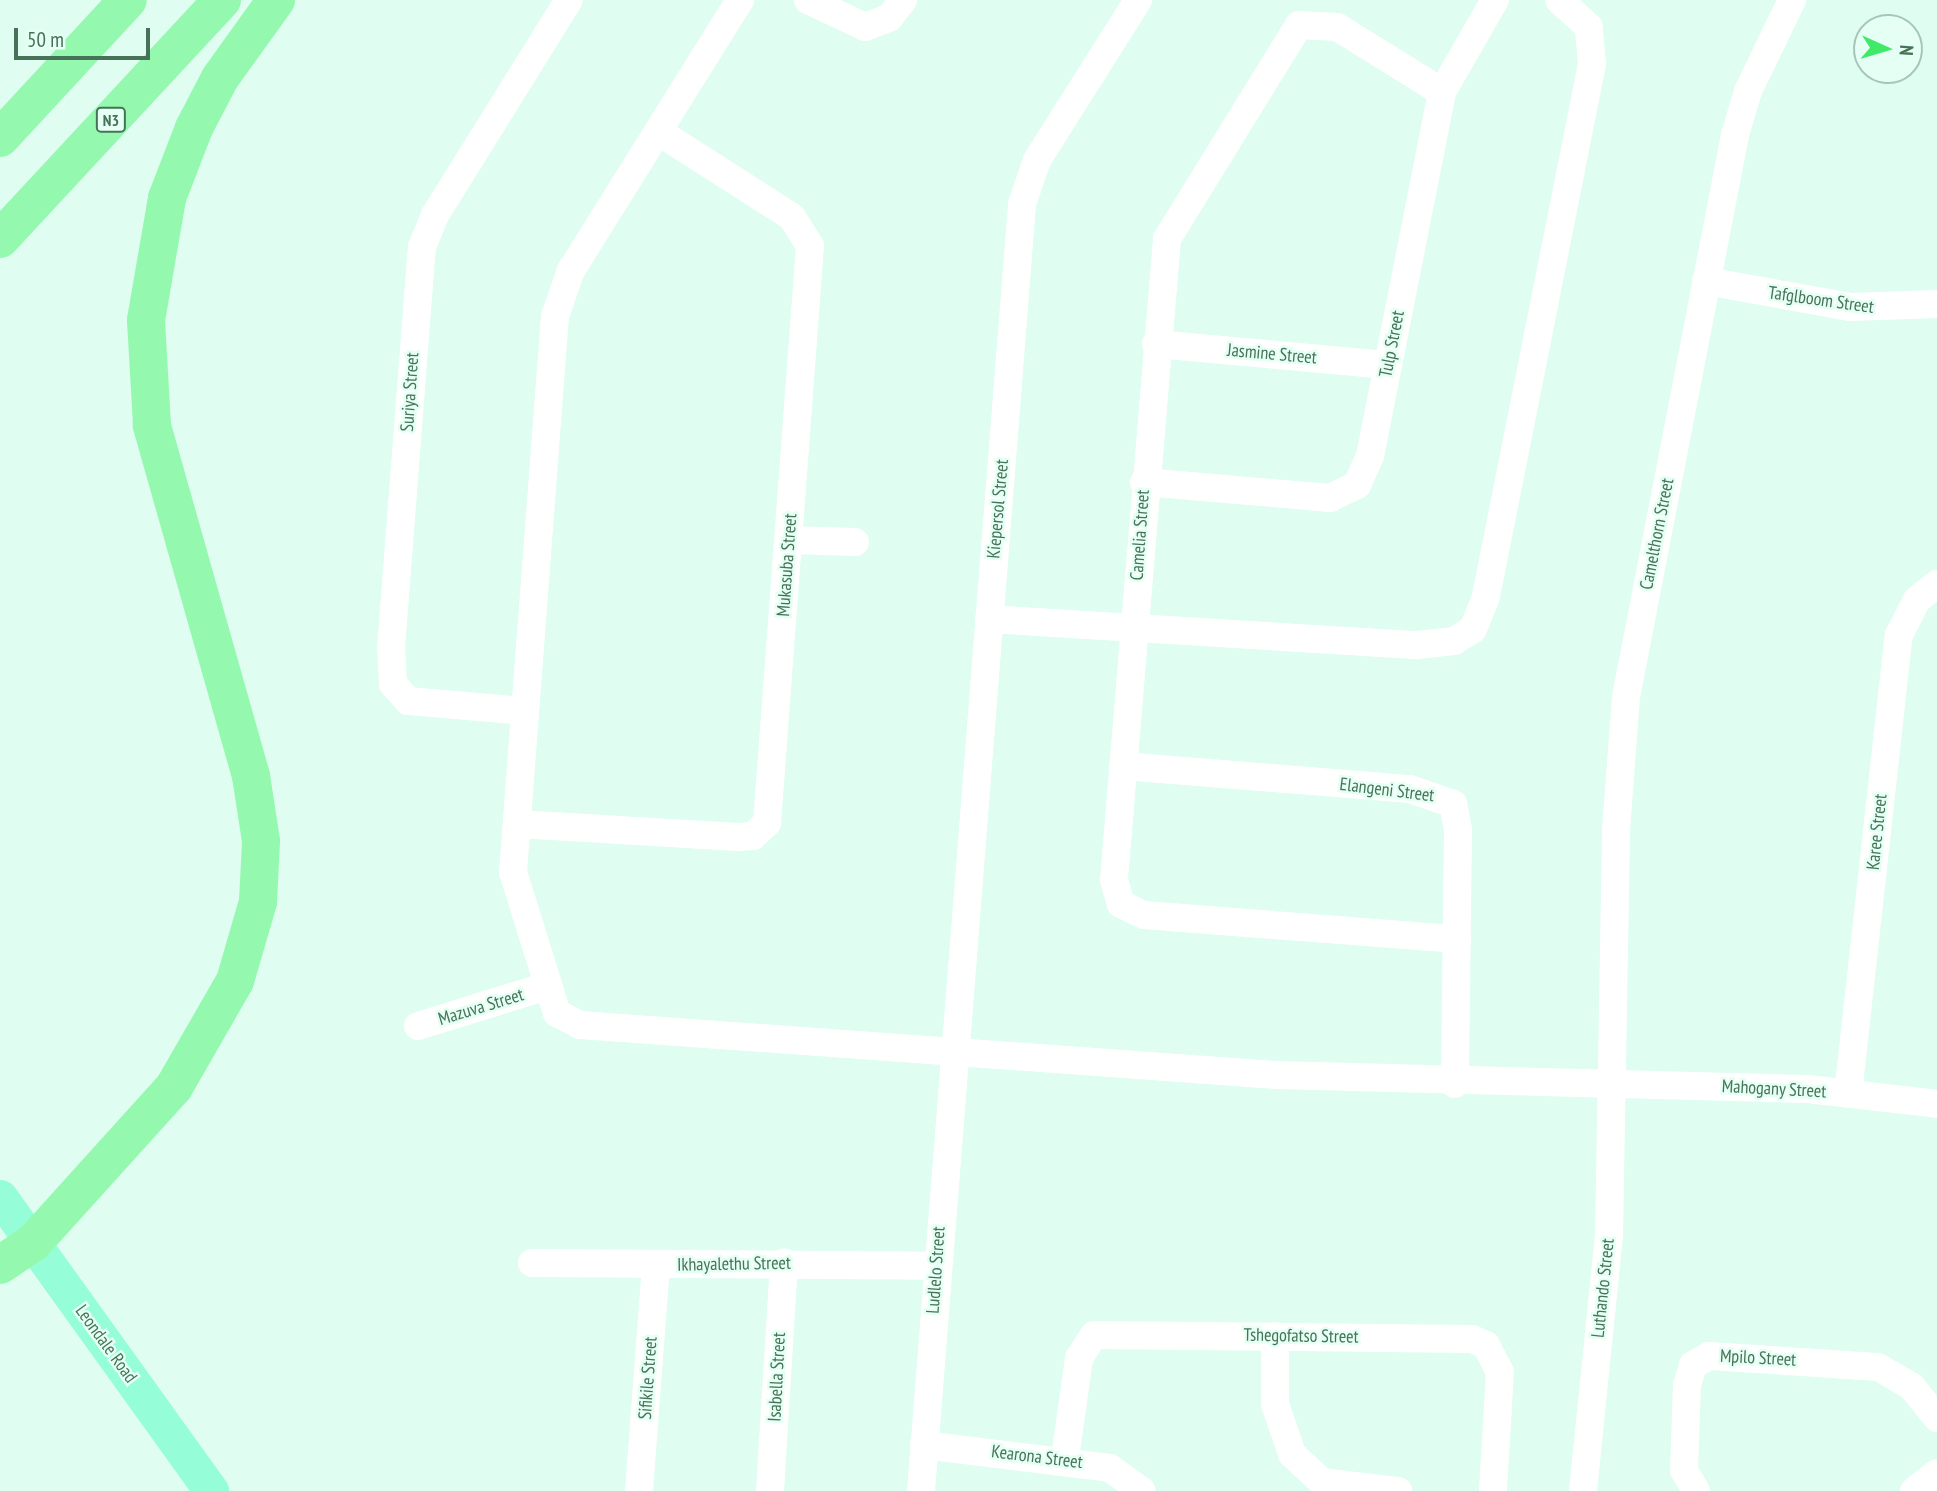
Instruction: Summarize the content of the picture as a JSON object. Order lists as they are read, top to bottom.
{
  "streets": {
    "highway": ["N3"],
    "main road": ["Leondale Road"],
    "street": [
      "Tafglboom Street",
      "Tulp Street",
      "Jasmine Street",
      "Suriya Street",
      "Kiepersol Street",
      "Camelthorn Street",
      "Camelia Street",
      "Mukasuba Street",
      "Elangeni Street",
      "Karee Street",
      "Mazuva Street",
      "Mahogany Street",
      "Ikhayalethu Street",
      "Ludlelo Street",
      "Luthando Street",
      "Tshegofatso Street",
      "Mpilo Street",
      "Isabella Street",
      "Sifikile Street",
      "Kearona Street"
    ]
  },
  "crossings": [
    ["Tafglboom Street", "Camelthorn Street"],
    ["Tulp Street", "Jasmine Street"],
    ["Tulp Street", "Camelia Street"],
    ["Jasmine Street", "Camelia Street"],
    ["Suriya Street", "Mahogany Street"],
    ["Kiepersol Street", "Mahogany Street"],
    ["Kiepersol Street", "Ludlelo Street"],
    ["Camelthorn Street", "Mahogany Street"],
    ["Camelthorn Street", "Luthando Street"],
    ["Camelia Street", "Elangeni Street"],
    ["Mukasuba Street", "Mahogany Street"],
    ["Elangeni Street", "Mahogany Street"],
    ["Karee Street", "Mahogany Street"],
    ["Mazuva Street", "Mahogany Street"],
    ["Mahogany Street", "Ludlelo Street"],
    ["Mahogany Street", "Luthando Street"],
    ["Ikhayalethu Street", "Ludlelo Street"],
    ["Ikhayalethu Street", "Isabella Street"],
    ["Ikhayalethu Street", "Sifikile Street"],
    ["Ludlelo Street", "Kearona Street"],
    ["Tshegofatso Street", "Kearona Street"]
  ],
  "scale_bar": "50 m",
  "north": "right"
}
